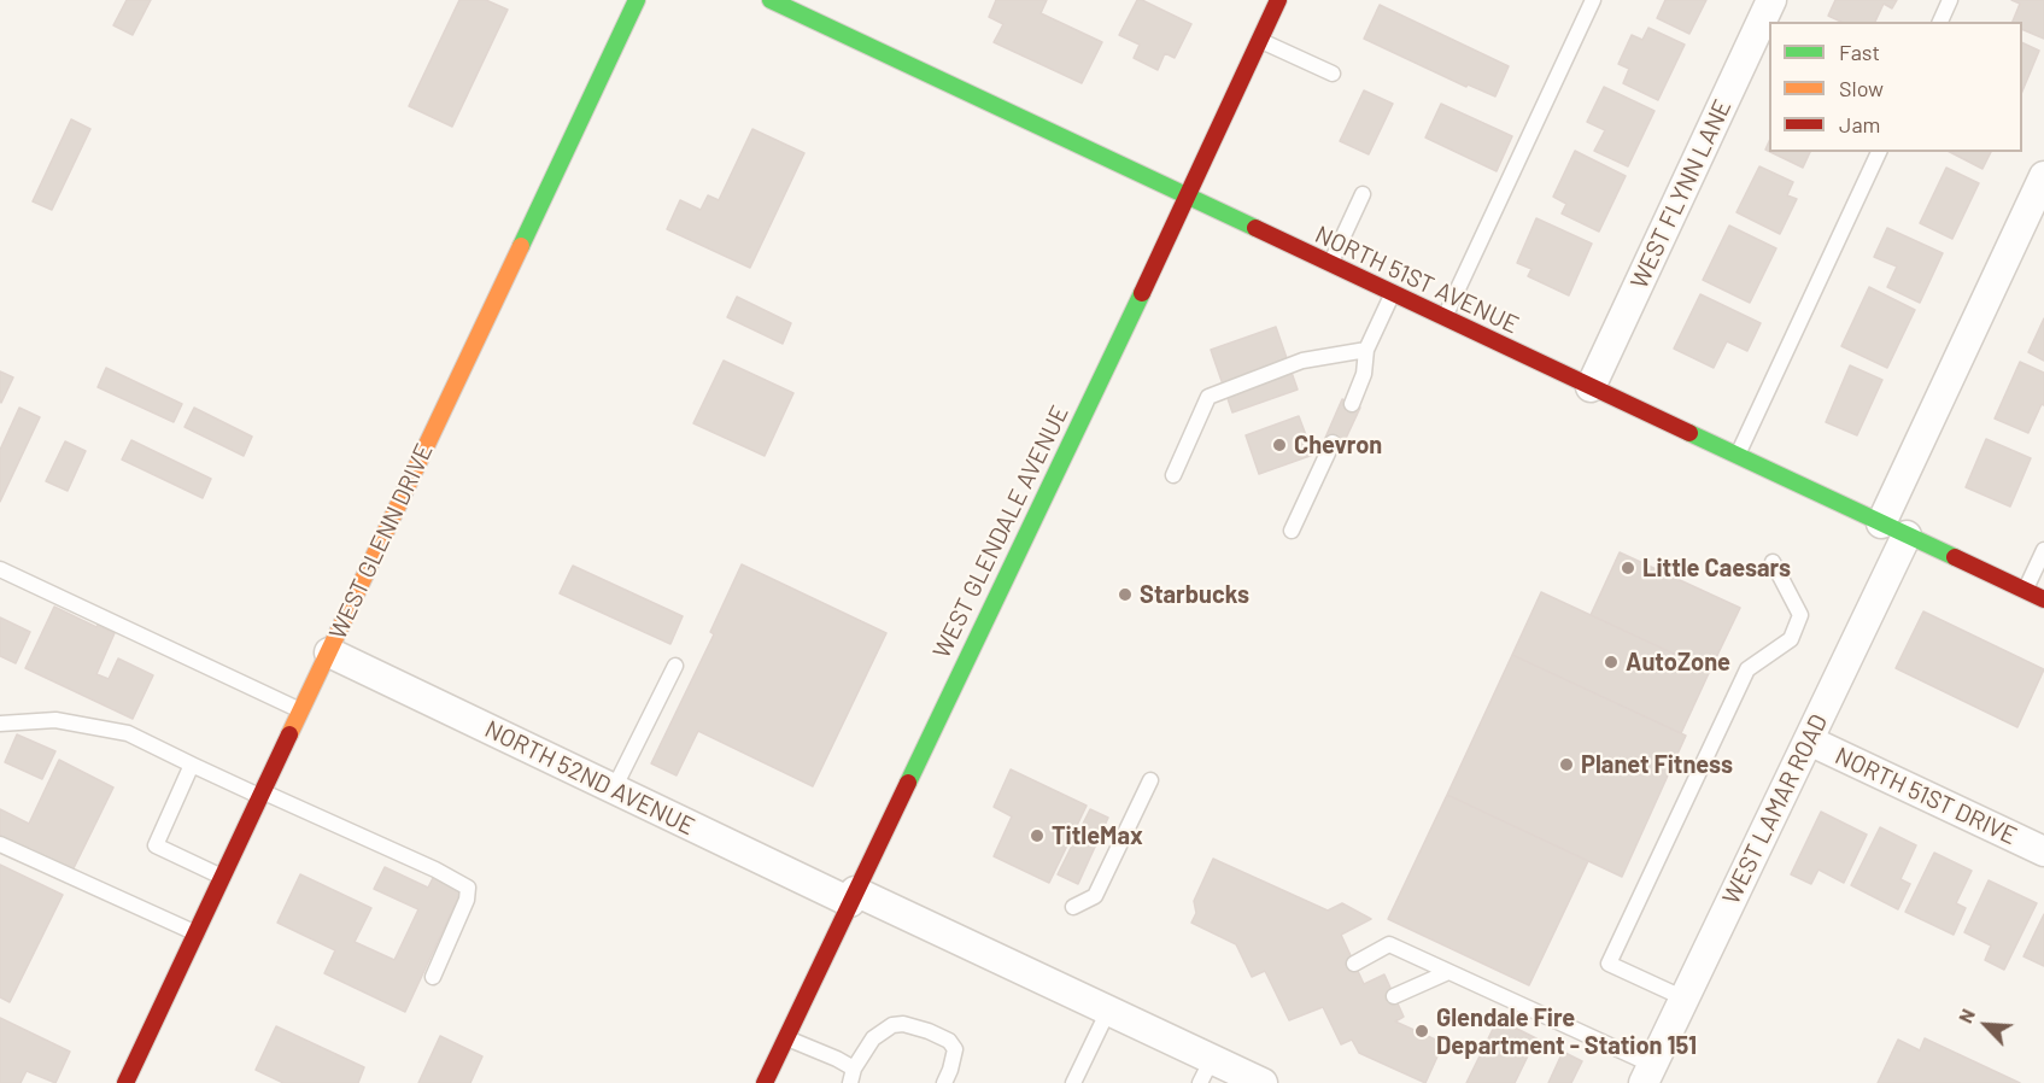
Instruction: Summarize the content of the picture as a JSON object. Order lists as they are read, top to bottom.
{
  "streets": {
    "main road": ["NORTH 51ST AVENUE", "WEST GLENDALE AVENUE", "WEST GLENN DRIVE"],
    "street": [
      "WEST FLYNN LANE",
      "NORTH 52ND AVENUE",
      "NORTH 51ST DRIVE",
      "WEST LAMAR ROAD"
    ]
  },
  "crossings": [
    ["WEST FLYNN LANE", "NORTH 51ST AVENUE"],
    ["NORTH 51ST AVENUE", "WEST GLENDALE AVENUE"],
    ["NORTH 51ST AVENUE", "WEST LAMAR ROAD"],
    ["WEST GLENDALE AVENUE", "NORTH 52ND AVENUE"],
    ["WEST GLENN DRIVE", "NORTH 52ND AVENUE"],
    ["NORTH 51ST DRIVE", "WEST LAMAR ROAD"]
  ],
  "places": [
    "Chevron",
    "Little Caesars",
    "Starbucks",
    "AutoZone",
    "Planet Fitness",
    "TitleMax",
    "Glendale Fire Department - Station 151"
  ],
  "legend": ["Fast", "Slow", "Jam"],
  "north": "top left"
}
